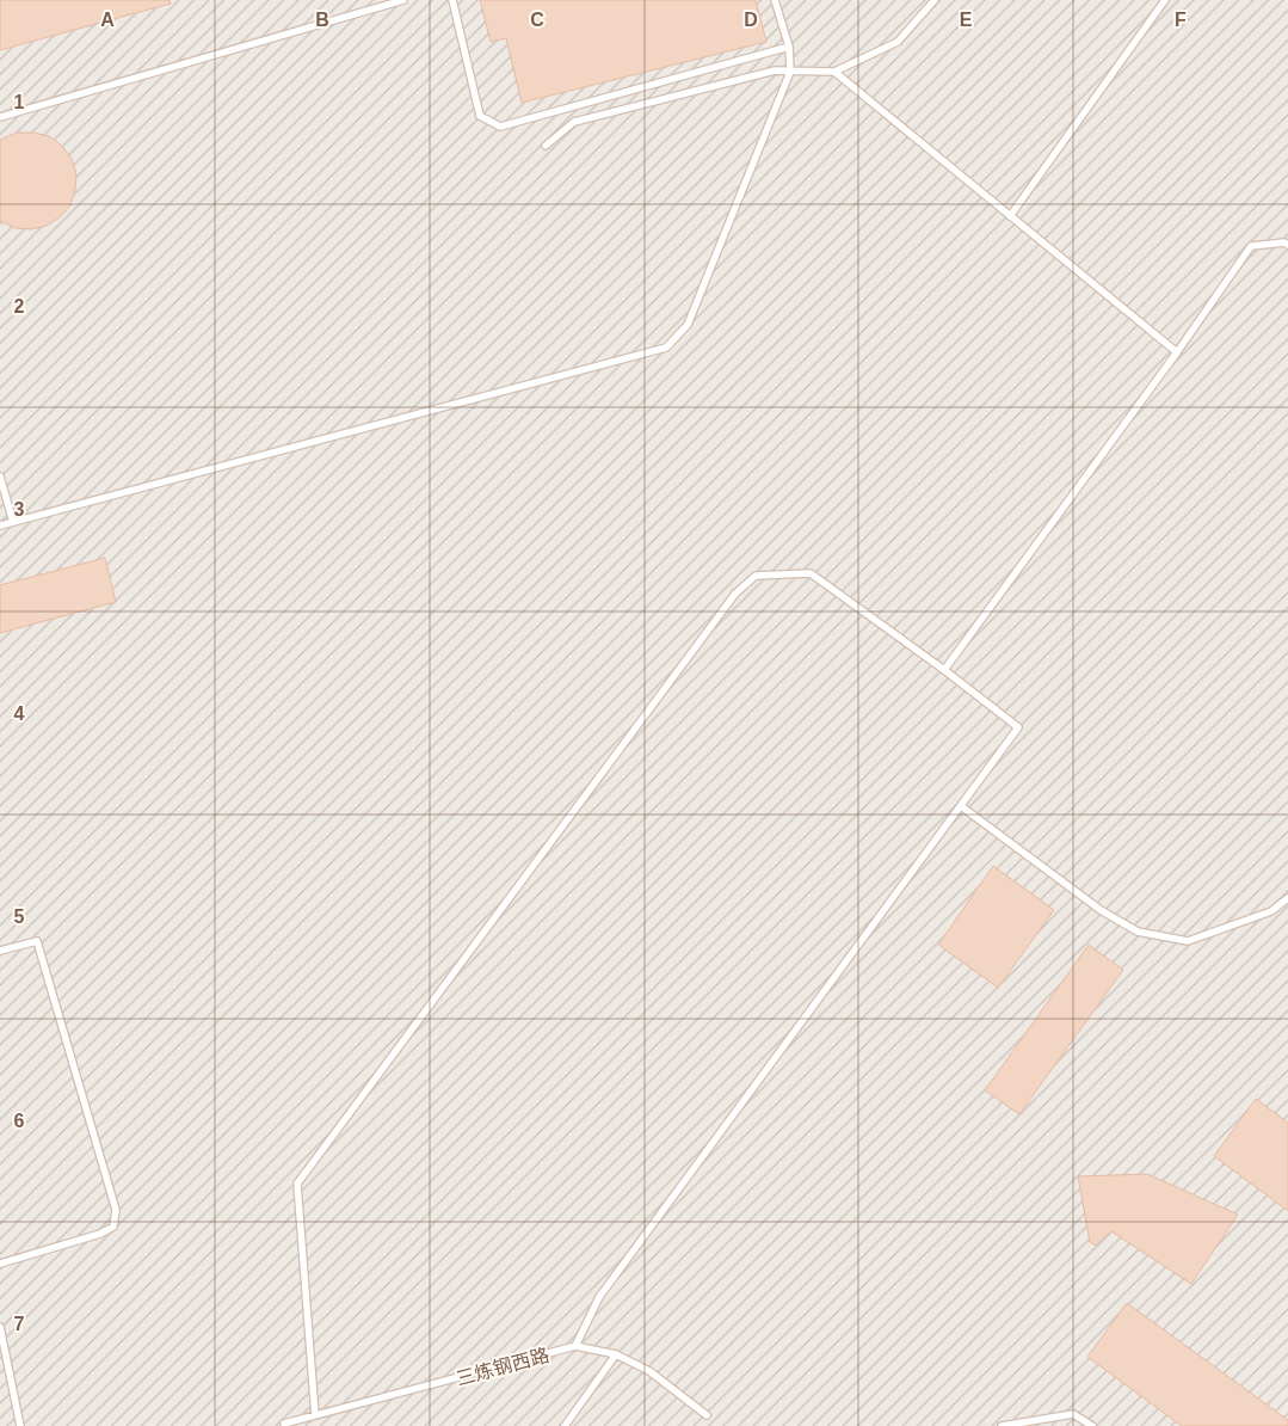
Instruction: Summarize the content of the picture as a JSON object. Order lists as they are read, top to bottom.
{
  "streets": {
    "lane": ["三炼钢西路"]
  },
  "grid": {
    "columns": [
      "A",
      "B",
      "C",
      "D",
      "E",
      "F"
    ],
    "rows": [
      "1",
      "2",
      "3",
      "4",
      "5",
      "6",
      "7"
    ]
  }
}
